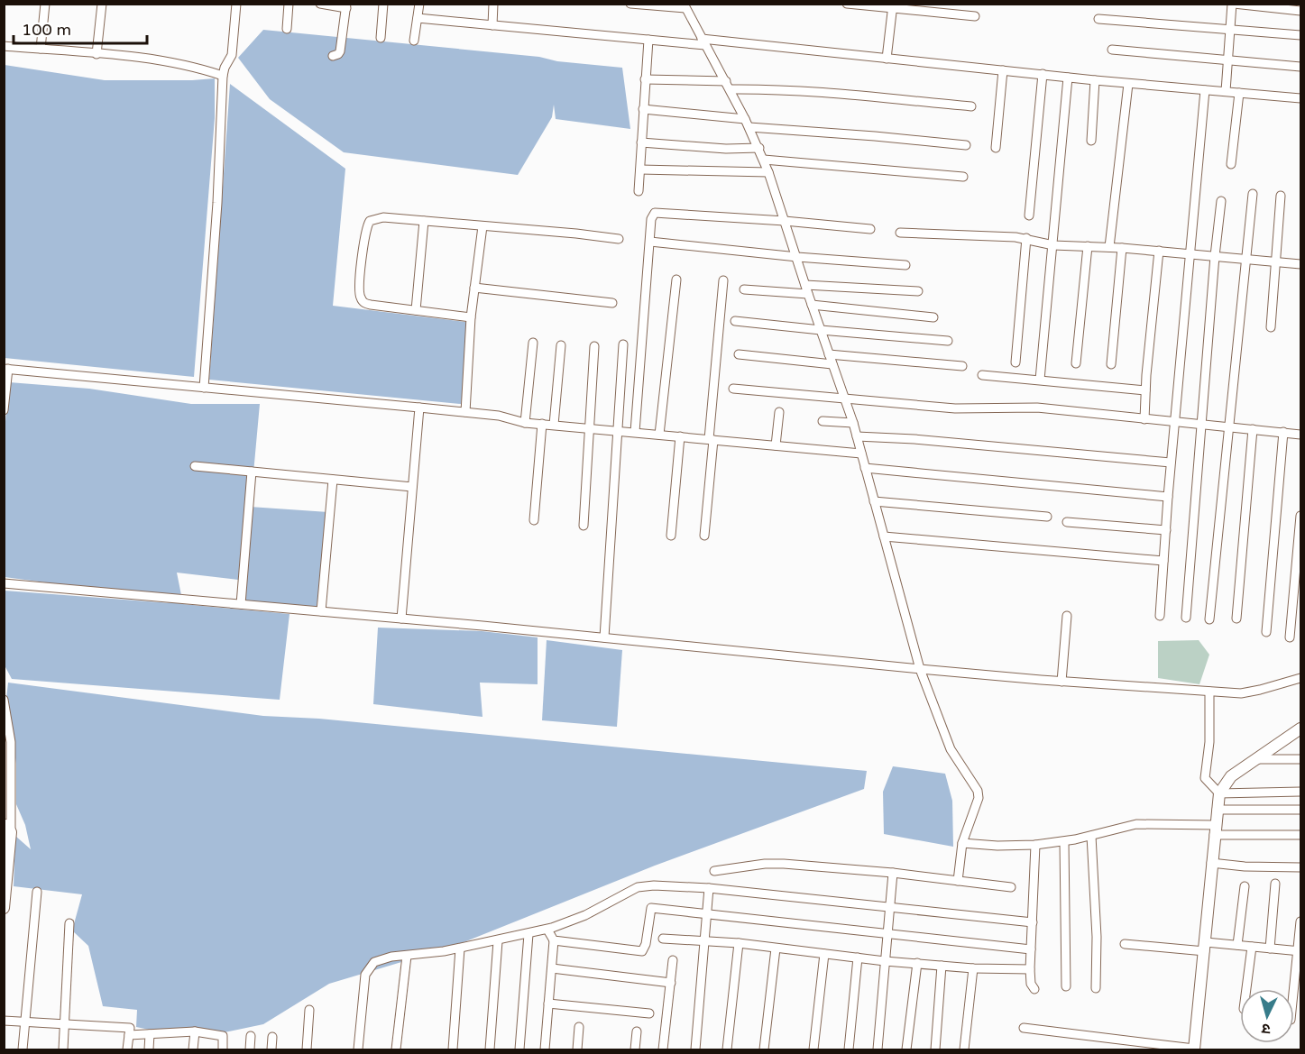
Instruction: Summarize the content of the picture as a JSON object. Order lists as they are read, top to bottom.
{
  "scale_bar": "100 m",
  "north": "bottom"
}
